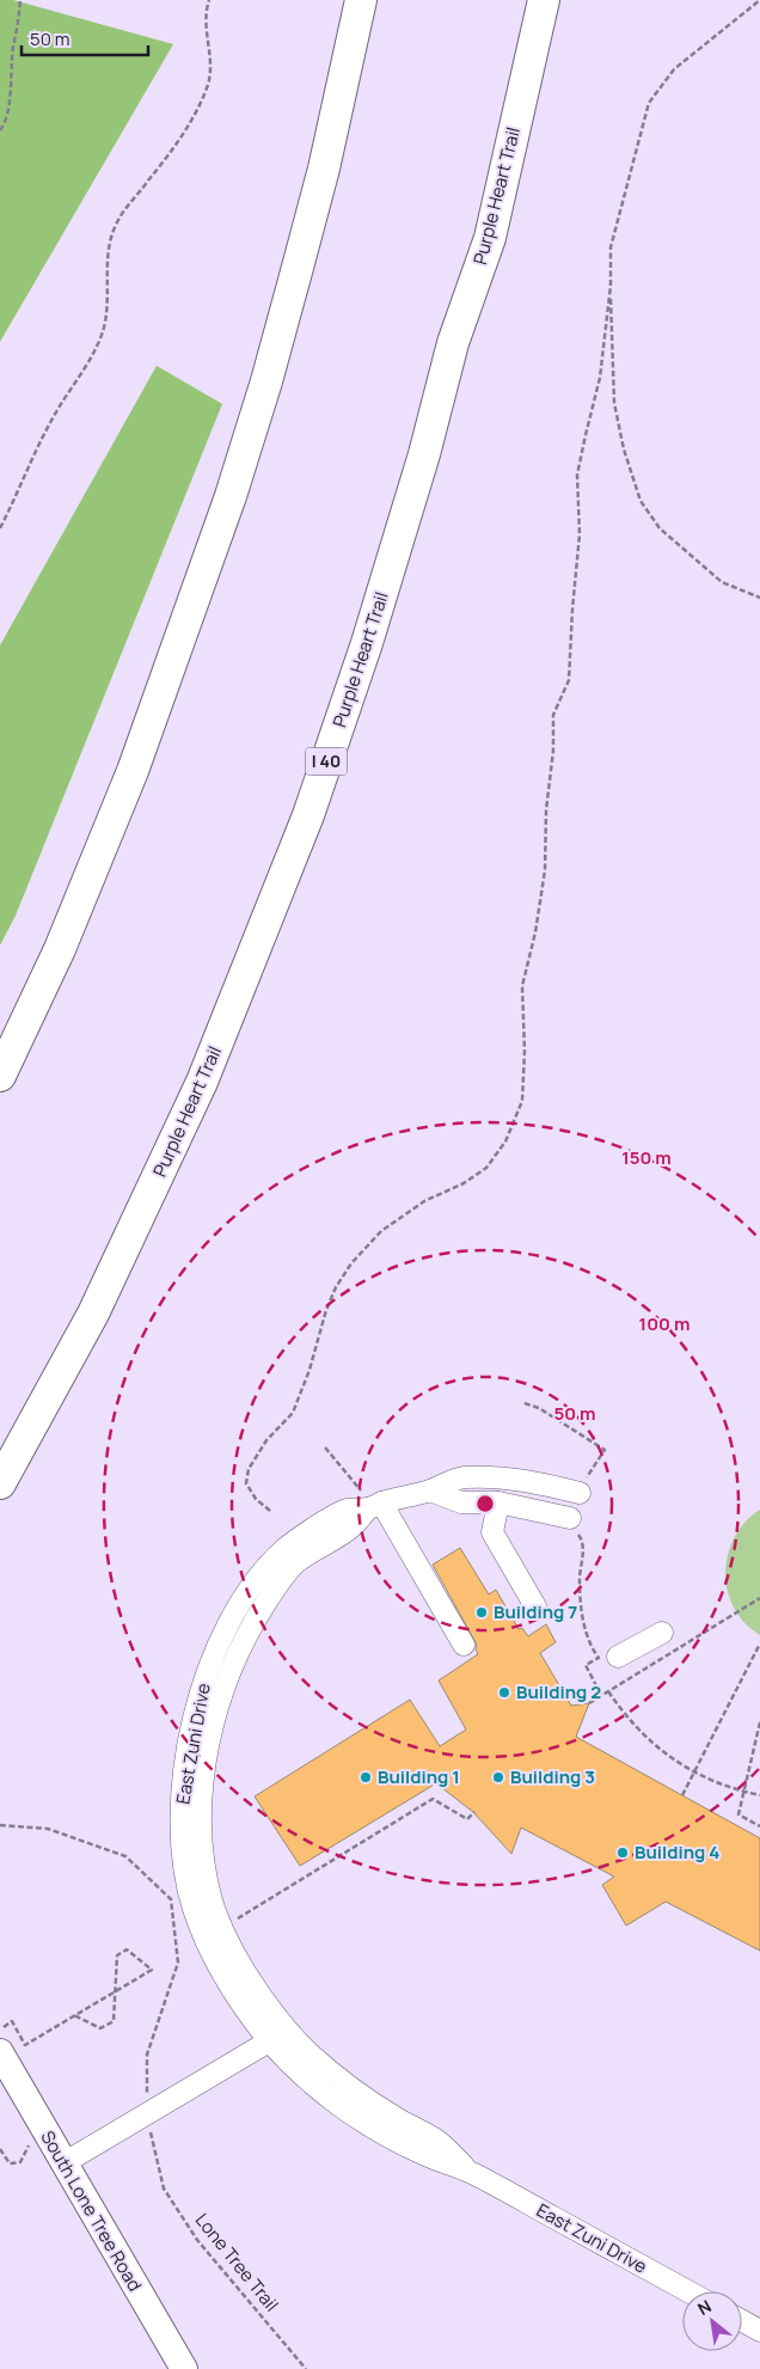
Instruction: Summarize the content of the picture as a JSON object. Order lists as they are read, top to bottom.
{
  "streets": {
    "highway": ["Purple Heart Trail", "I 40"],
    "main road": ["South Lone Tree Road"],
    "street": ["East Zuni Drive"],
    "path": ["Lone Tree Trail"]
  },
  "places": [
    "Building 7",
    "Building 2",
    "Building 1",
    "Building 3",
    "Building 4"
  ],
  "scale_bar": "50 m",
  "north": "top left",
  "rings": ["150 m", "100 m", "50 m"]
}
